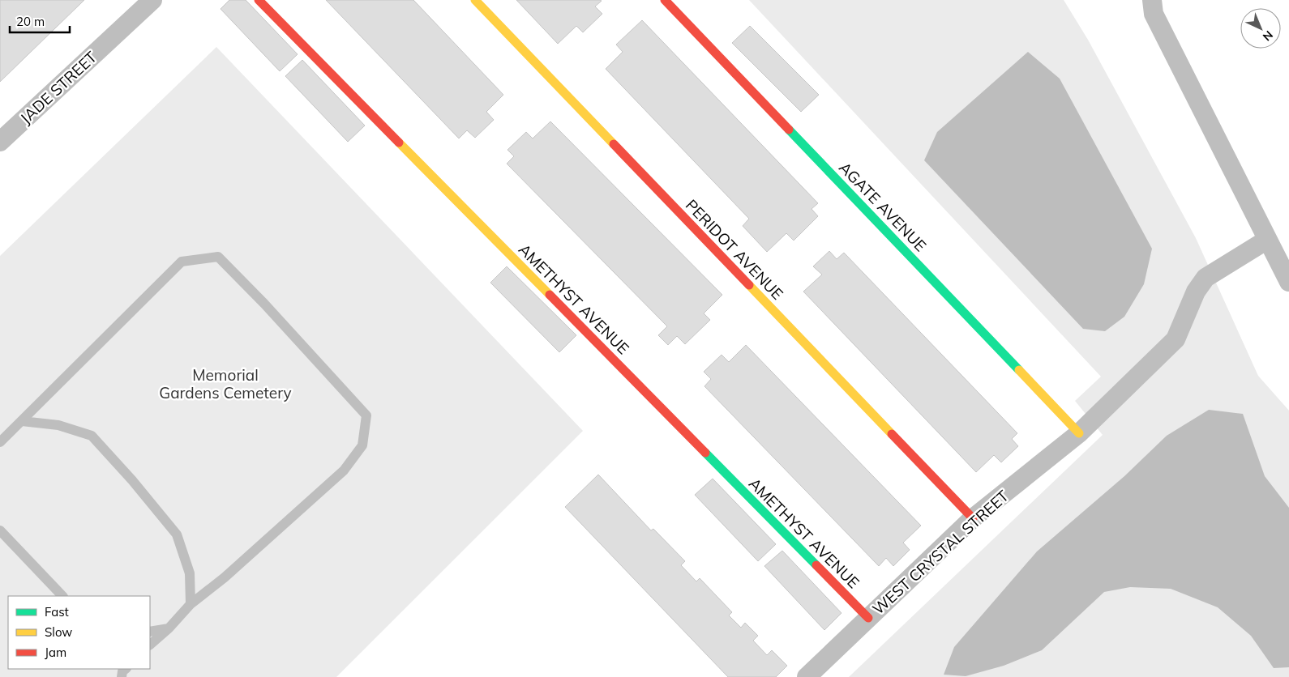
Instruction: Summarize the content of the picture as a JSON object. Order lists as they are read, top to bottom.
{
  "streets": {
    "street": [
      "JADE STREET",
      "AGATE AVENUE",
      "PERIDOT AVENUE",
      "AMETHYST AVENUE",
      "WEST CRYSTAL STREET"
    ]
  },
  "crossings": [
    ["AGATE AVENUE", "WEST CRYSTAL STREET"],
    ["PERIDOT AVENUE", "WEST CRYSTAL STREET"],
    ["AMETHYST AVENUE", "WEST CRYSTAL STREET"]
  ],
  "parks": ["Memorial Gardens Cemetery"],
  "legend": ["Fast", "Slow", "Jam"],
  "scale_bar": "20 m",
  "north": "bottom right"
}
